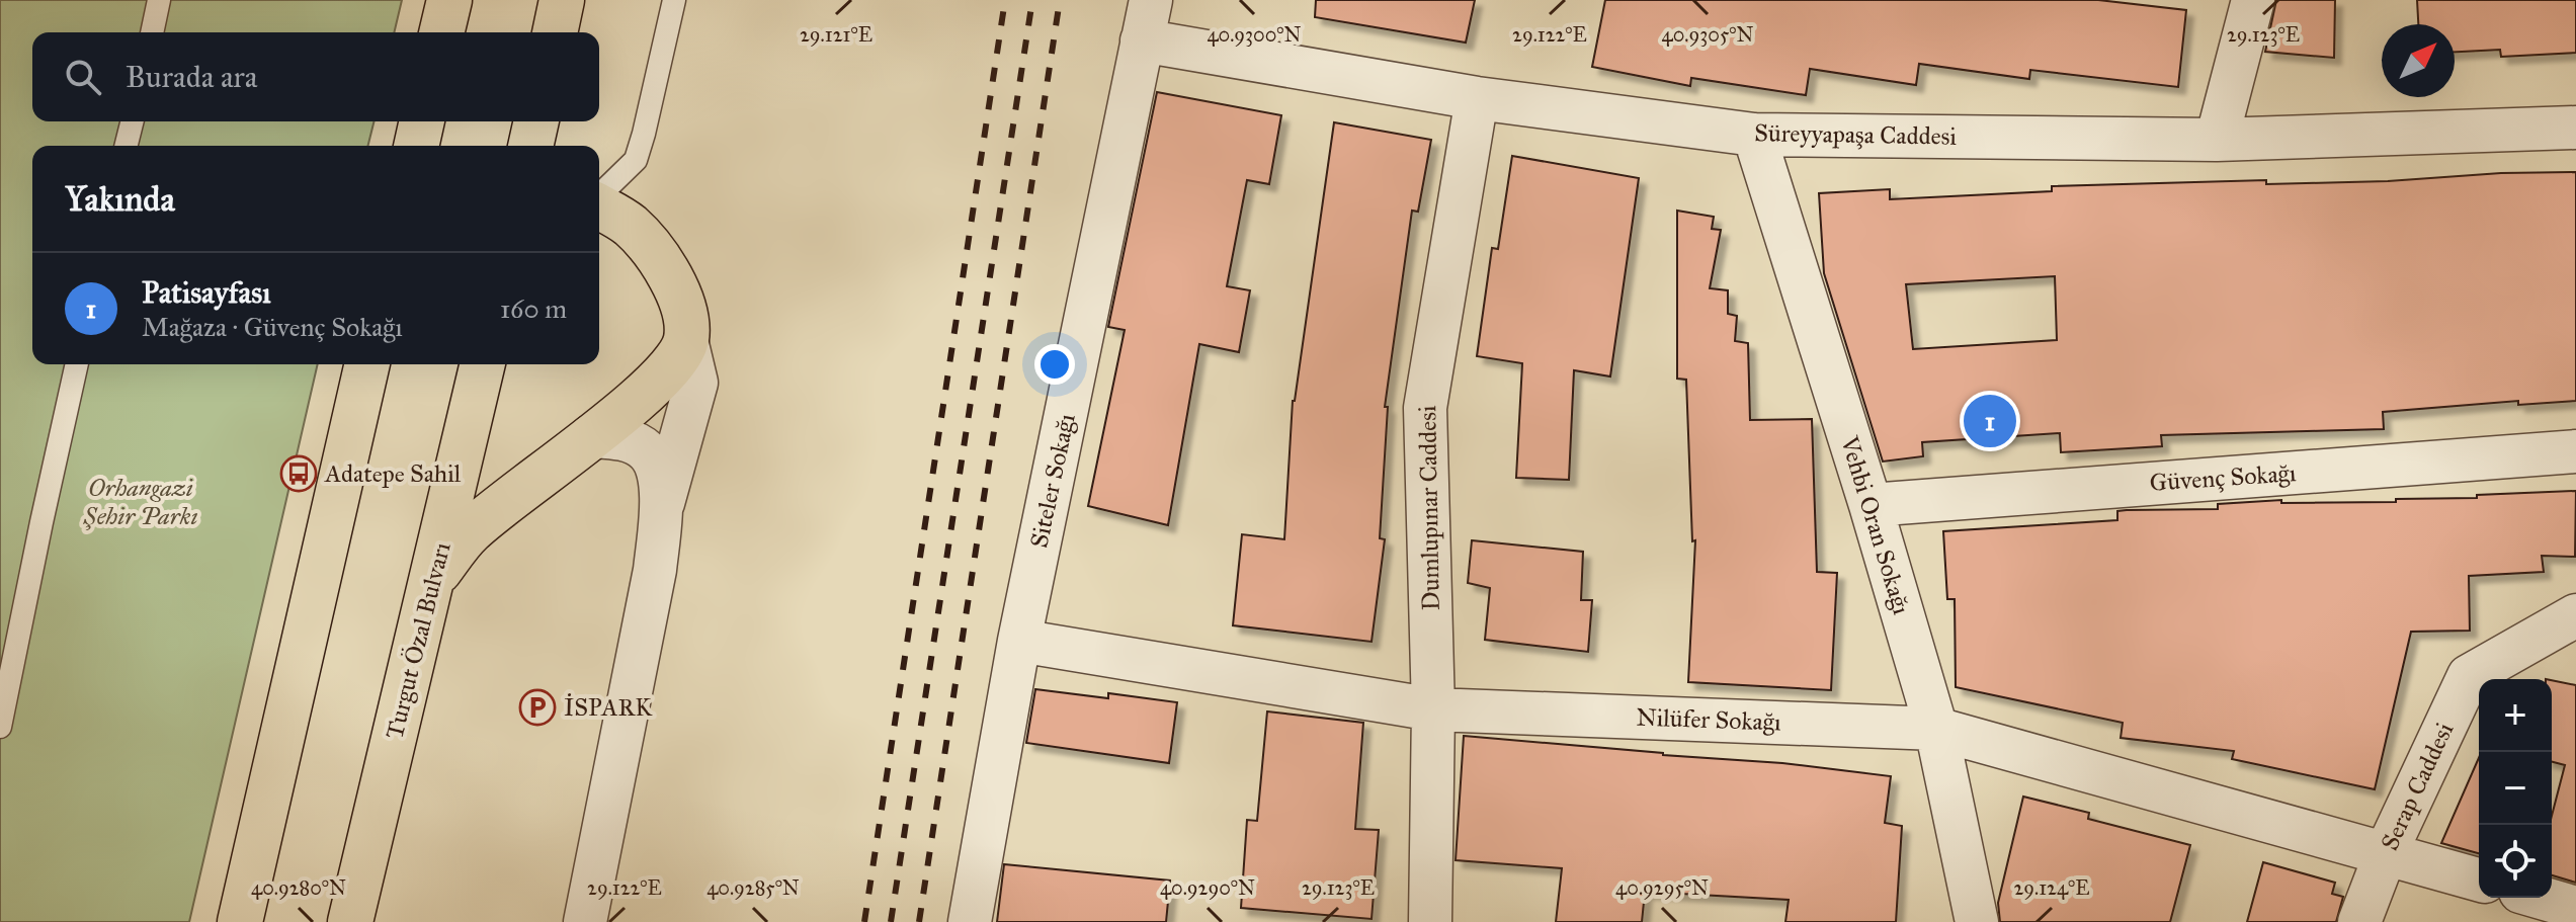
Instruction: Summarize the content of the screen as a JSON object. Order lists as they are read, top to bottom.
{
  "streets": {
    "highway": ["Turgut Özal Bulvarı"],
    "street": [
      "Süreyyapaşa Caddesi",
      "Güvenç Sokağı",
      "Siteler Sokağı",
      "Dumlupınar Caddesi",
      "Vehbi Oran Sokağı",
      "Nilüfer Sokağı",
      "Serap Caddesi"
    ]
  },
  "crossings": [
    ["Süreyyapaşa Caddesi", "Siteler Sokağı"],
    ["Süreyyapaşa Caddesi", "Dumlupınar Caddesi"],
    ["Süreyyapaşa Caddesi", "Vehbi Oran Sokağı"],
    ["Güvenç Sokağı", "Vehbi Oran Sokağı"],
    ["Siteler Sokağı", "Nilüfer Sokağı"],
    ["Dumlupınar Caddesi", "Nilüfer Sokağı"],
    ["Vehbi Oran Sokağı", "Nilüfer Sokağı"],
    ["Nilüfer Sokağı", "Serap Caddesi"]
  ],
  "parks": ["Orhangazi Şehir Parkı"],
  "places": {
    "bus stop": ["Adatepe Sahil"],
    "parking": ["İSPARK"]
  },
  "north": "top right",
  "page": {
    "search": "Burada ara",
    "heading": "Yakında",
    "list": [
      {
        "mark": "1",
        "name": "Patisayfası",
        "note": "Mağaza · Güvenç Sokağı",
        "value": "160 m"
      }
    ],
    "pins": "1",
    "map_buttons": ["+", "−"]
  },
  "coordinates": [
    "29.121°E",
    "29.122°E",
    "29.123°E",
    "40.9300°N",
    "40.9305°N",
    "40.9280°N",
    "40.9285°N",
    "40.9290°N",
    "40.9295°N",
    "29.124°E"
  ]
}
